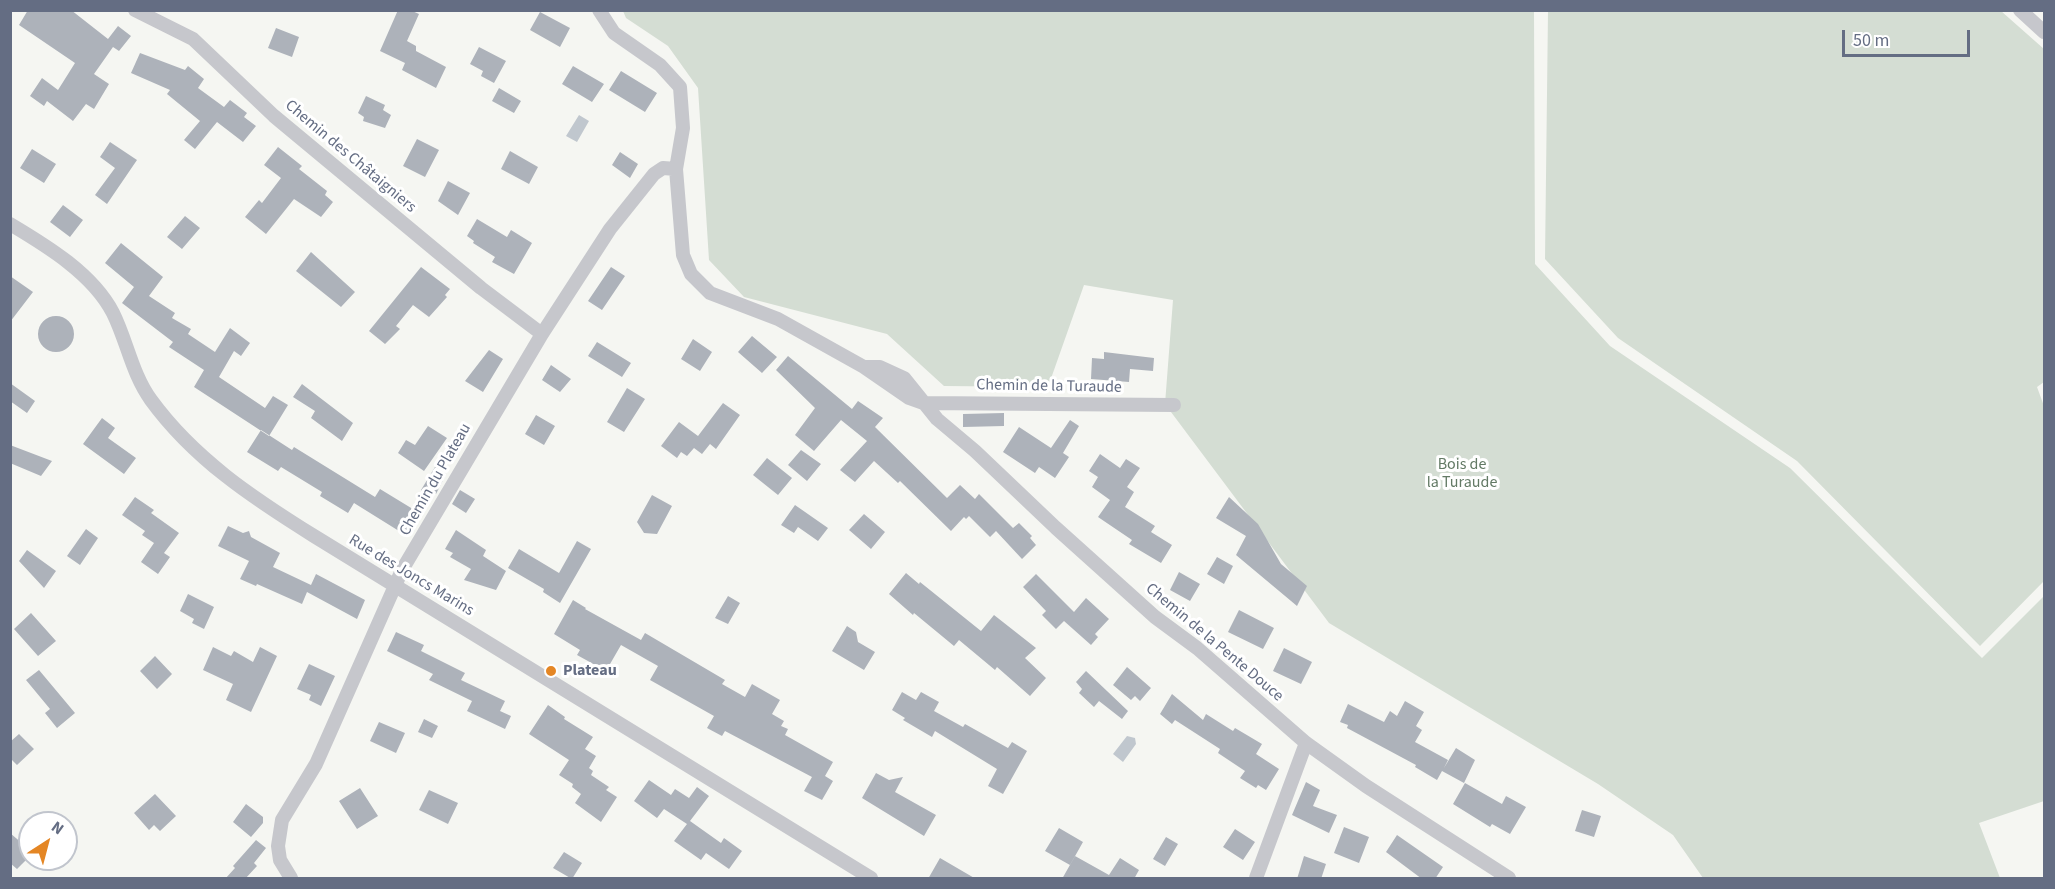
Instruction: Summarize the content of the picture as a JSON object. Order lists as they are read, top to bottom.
{
  "streets": {
    "street": [
      "Chemin des Châtaigniers",
      "Chemin de la Turaude",
      "Chemin du Plateau",
      "Rue des Joncs Marins",
      "Chemin de la Pente Douce"
    ]
  },
  "crossings": [
    ["Chemin des Châtaigniers", "Chemin du Plateau"],
    ["Chemin de la Turaude", "Chemin du Plateau"],
    ["Chemin de la Turaude", "Chemin de la Pente Douce"],
    ["Chemin du Plateau", "Rue des Joncs Marins"]
  ],
  "parks": ["Bois de la Turaude"],
  "places": ["Plateau"],
  "scale_bar": "50 m",
  "north": "top right"
}
